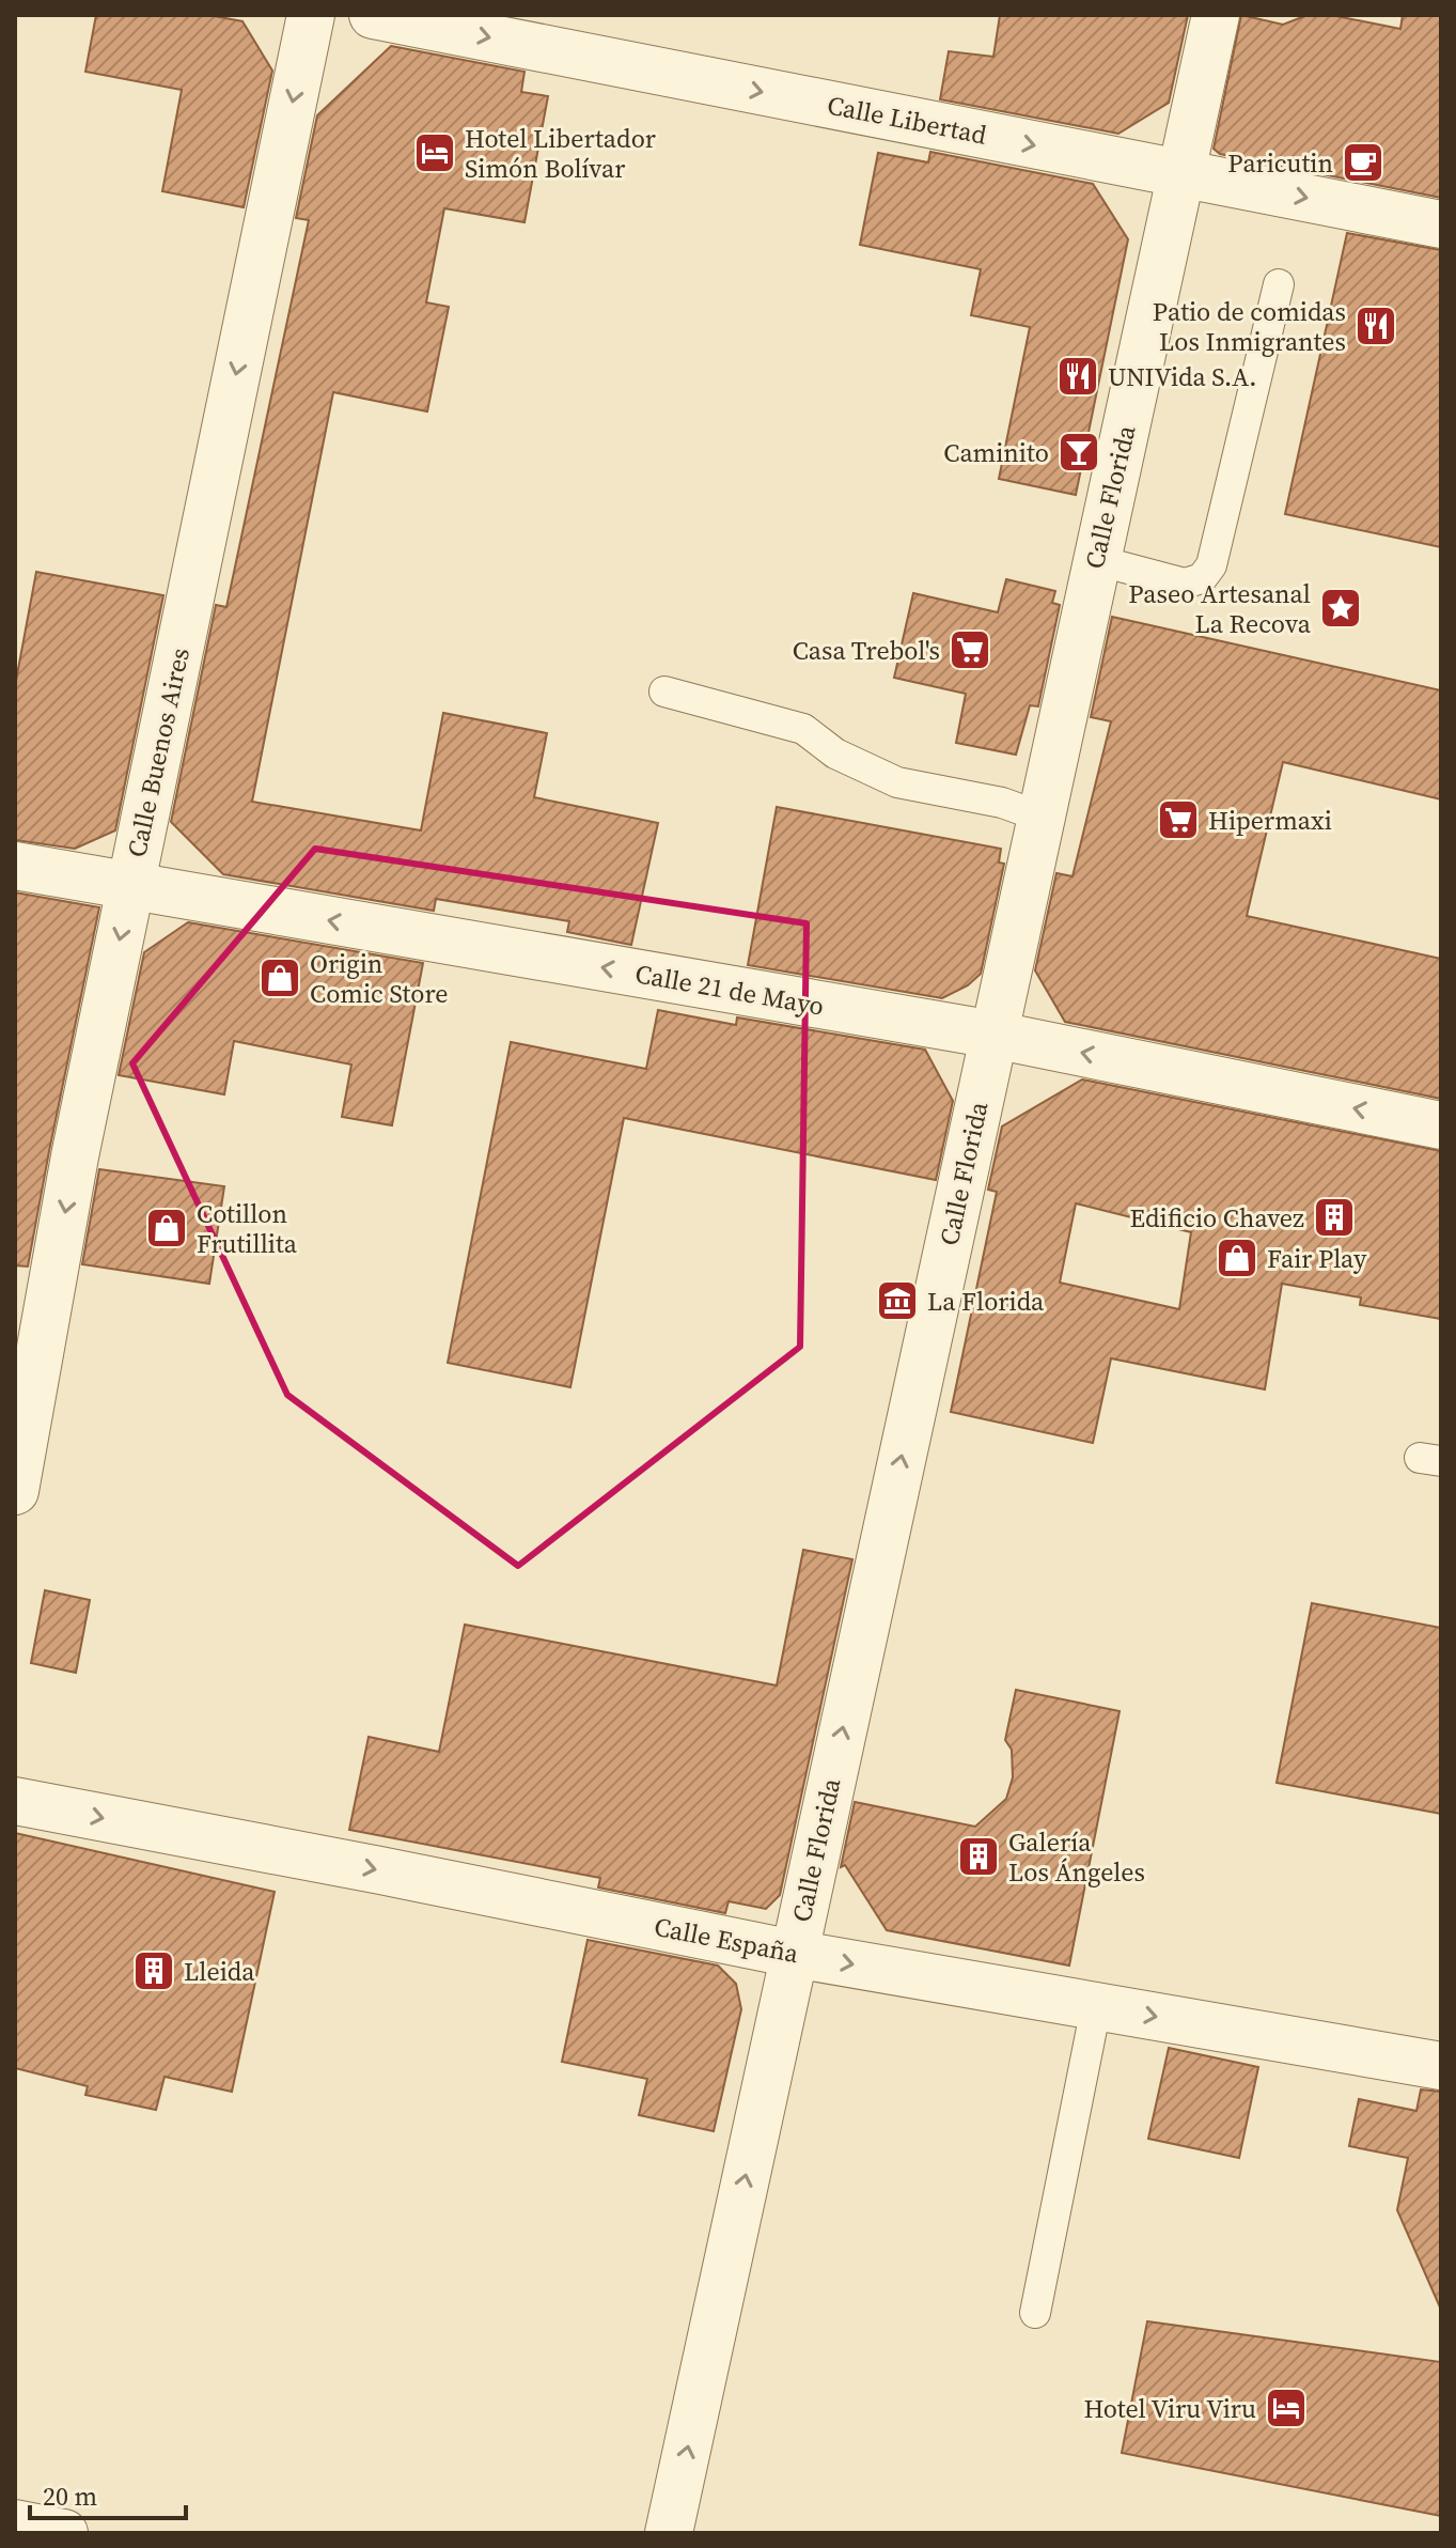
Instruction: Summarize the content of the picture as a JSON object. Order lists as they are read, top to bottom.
{
  "streets": {
    "street": [
      "Calle Libertad",
      "Calle Florida",
      "Calle Buenos Aires",
      "Calle 21 de Mayo",
      "Calle España"
    ]
  },
  "crossings": [
    ["Calle Libertad", "Calle Florida"],
    ["Calle Florida", "Calle 21 de Mayo"],
    ["Calle Florida", "Calle España"],
    ["Calle Buenos Aires", "Calle 21 de Mayo"]
  ],
  "one_way": [
    "Calle Libertad",
    "Calle Florida",
    "Calle Buenos Aires",
    "Calle 21 de Mayo",
    "Calle España"
  ],
  "places": {
    "hotel": ["Hotel Libertador Simón Bolívar", "Hotel Viru Viru"],
    "cafe": ["Paricutin"],
    "restaurant": ["Patio de comidas Los Inmigrantes", "UNIVida S.A."],
    "bar": ["Caminito"],
    "place": ["Paseo Artesanal La Recova"],
    "supermarket": ["Casa Trebol's", "Hipermaxi"],
    "shop": ["Origin Comic Store", "Cotillon Frutillita", "Fair Play"],
    "building": ["Edificio Chavez", "Galería Los Ángeles", "Lleida"],
    "museum": ["La Florida"]
  },
  "scale_bar": "20 m"
}
